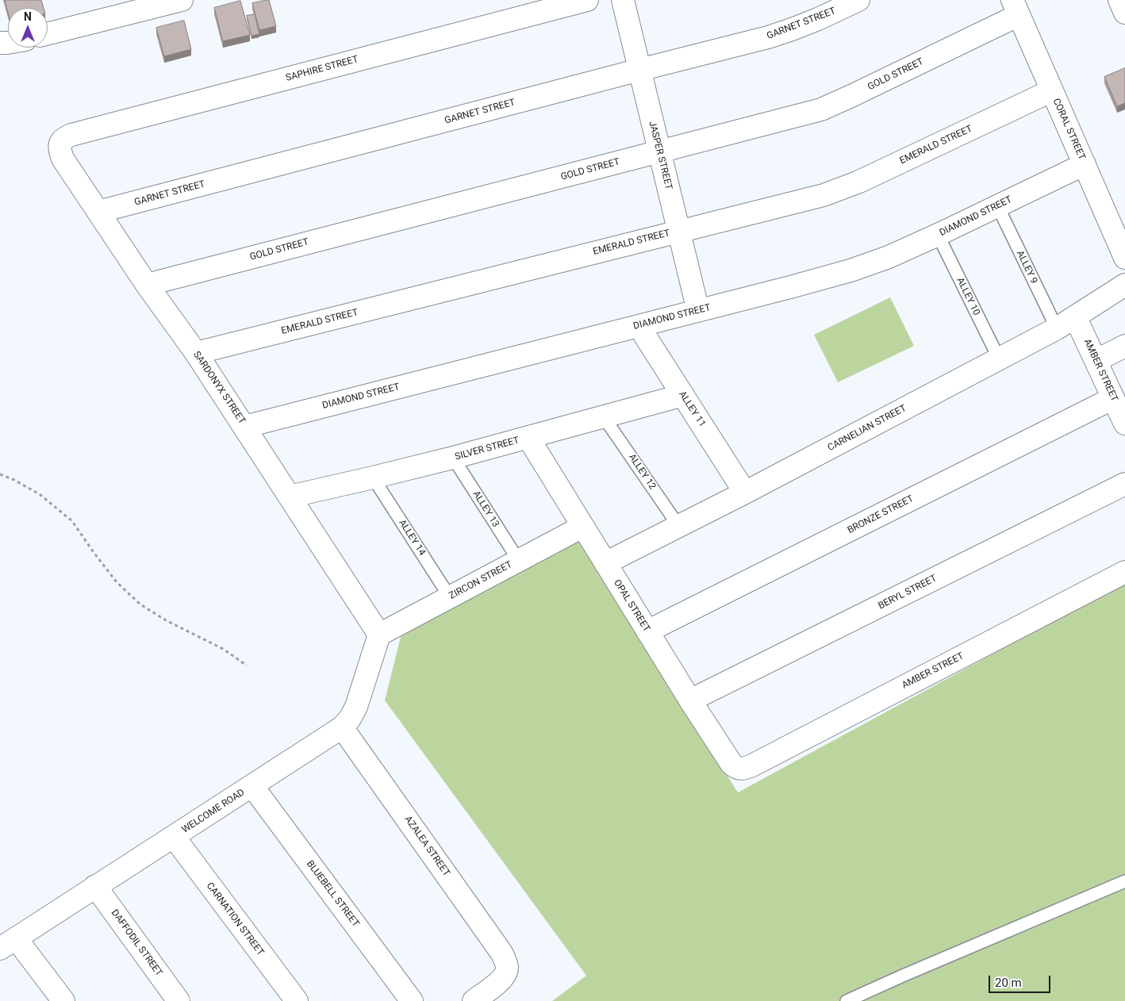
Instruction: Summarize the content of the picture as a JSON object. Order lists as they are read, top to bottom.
{
  "streets": {
    "street": [
      "GARNET STREET",
      "SAPHIRE STREET",
      "GOLD STREET",
      "CORAL STREET",
      "EMERALD STREET",
      "JASPER STREET",
      "DIAMOND STREET",
      "AMBER STREET",
      "SARDONYX STREET",
      "ALLEY 11",
      "CARNELIAN STREET",
      "SILVER STREET",
      "BRONZE STREET",
      "ZIRCON STREET",
      "BERYL STREET",
      "OPAL STREET",
      "WELCOME ROAD",
      "AZALEA STREET",
      "BLUEBELL STREET",
      "CARNATION STREET",
      "DAFFODIL STREET"
    ],
    "lane": [
      "ALLEY 9",
      "ALLEY 10",
      "ALLEY 12",
      "ALLEY 13",
      "ALLEY 14"
    ]
  },
  "crossings": [
    ["GARNET STREET", "JASPER STREET"],
    ["GARNET STREET", "SARDONYX STREET"],
    ["SAPHIRE STREET", "SARDONYX STREET"],
    ["GOLD STREET", "CORAL STREET"],
    ["GOLD STREET", "JASPER STREET"],
    ["GOLD STREET", "SARDONYX STREET"],
    ["CORAL STREET", "EMERALD STREET"],
    ["CORAL STREET", "DIAMOND STREET"],
    ["EMERALD STREET", "JASPER STREET"],
    ["EMERALD STREET", "SARDONYX STREET"],
    ["JASPER STREET", "DIAMOND STREET"],
    ["DIAMOND STREET", "ALLEY 9"],
    ["DIAMOND STREET", "ALLEY 10"],
    ["DIAMOND STREET", "SARDONYX STREET"],
    ["DIAMOND STREET", "ALLEY 11"],
    ["ALLEY 9", "CARNELIAN STREET"],
    ["ALLEY 10", "CARNELIAN STREET"],
    ["AMBER STREET", "CARNELIAN STREET"],
    ["AMBER STREET", "BRONZE STREET"],
    ["AMBER STREET", "OPAL STREET"],
    ["SARDONYX STREET", "SILVER STREET"],
    ["SARDONYX STREET", "ZIRCON STREET"],
    ["SARDONYX STREET", "WELCOME ROAD"],
    ["ALLEY 11", "CARNELIAN STREET"],
    ["ALLEY 11", "SILVER STREET"],
    ["CARNELIAN STREET", "ALLEY 12"],
    ["CARNELIAN STREET", "OPAL STREET"],
    ["SILVER STREET", "ALLEY 12"],
    ["SILVER STREET", "ALLEY 13"],
    ["SILVER STREET", "ALLEY 14"],
    ["SILVER STREET", "OPAL STREET"],
    ["ALLEY 13", "ZIRCON STREET"],
    ["BRONZE STREET", "OPAL STREET"],
    ["ALLEY 14", "ZIRCON STREET"],
    ["ZIRCON STREET", "OPAL STREET"],
    ["ZIRCON STREET", "WELCOME ROAD"],
    ["BERYL STREET", "OPAL STREET"],
    ["WELCOME ROAD", "AZALEA STREET"],
    ["WELCOME ROAD", "BLUEBELL STREET"],
    ["WELCOME ROAD", "CARNATION STREET"],
    ["WELCOME ROAD", "DAFFODIL STREET"]
  ],
  "scale_bar": "20 m",
  "north": "top"
}
